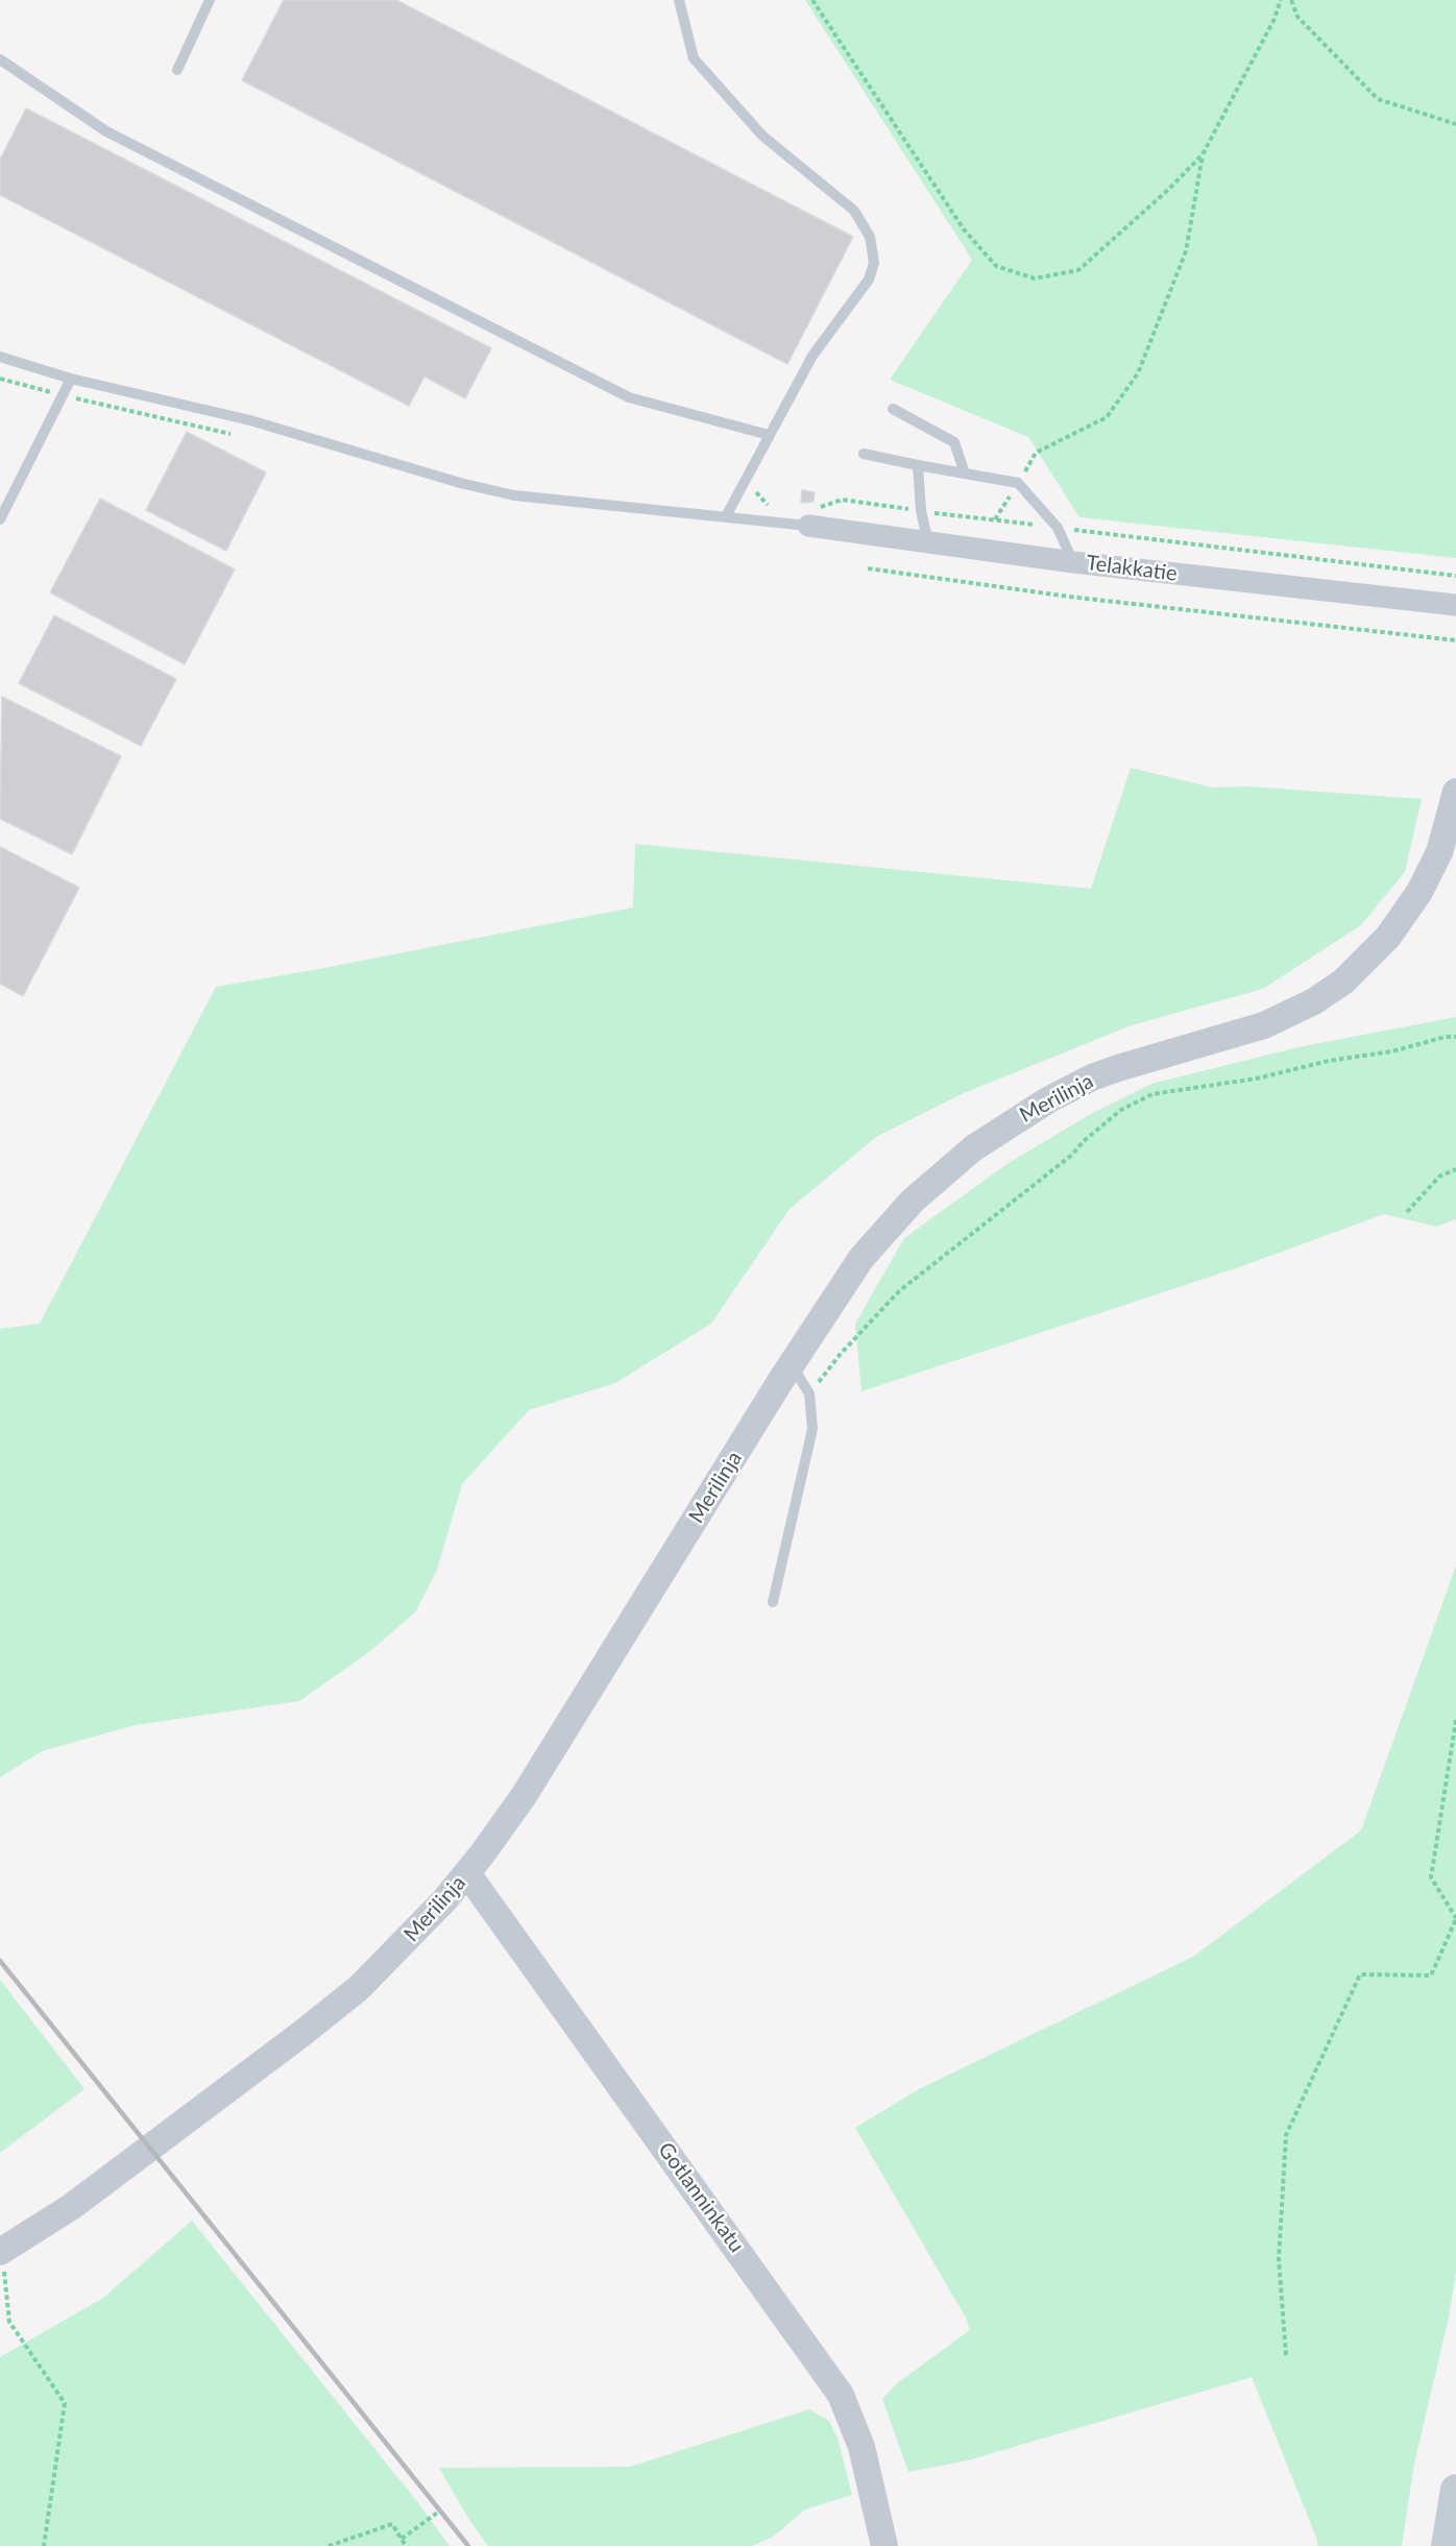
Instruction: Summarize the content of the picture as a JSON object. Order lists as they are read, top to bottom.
{
  "streets": {
    "street": ["Telakkatie", "Merilinja", "Gotlanninkatu"]
  },
  "crossings": [
    ["Merilinja", "Gotlanninkatu"]
  ]
}
